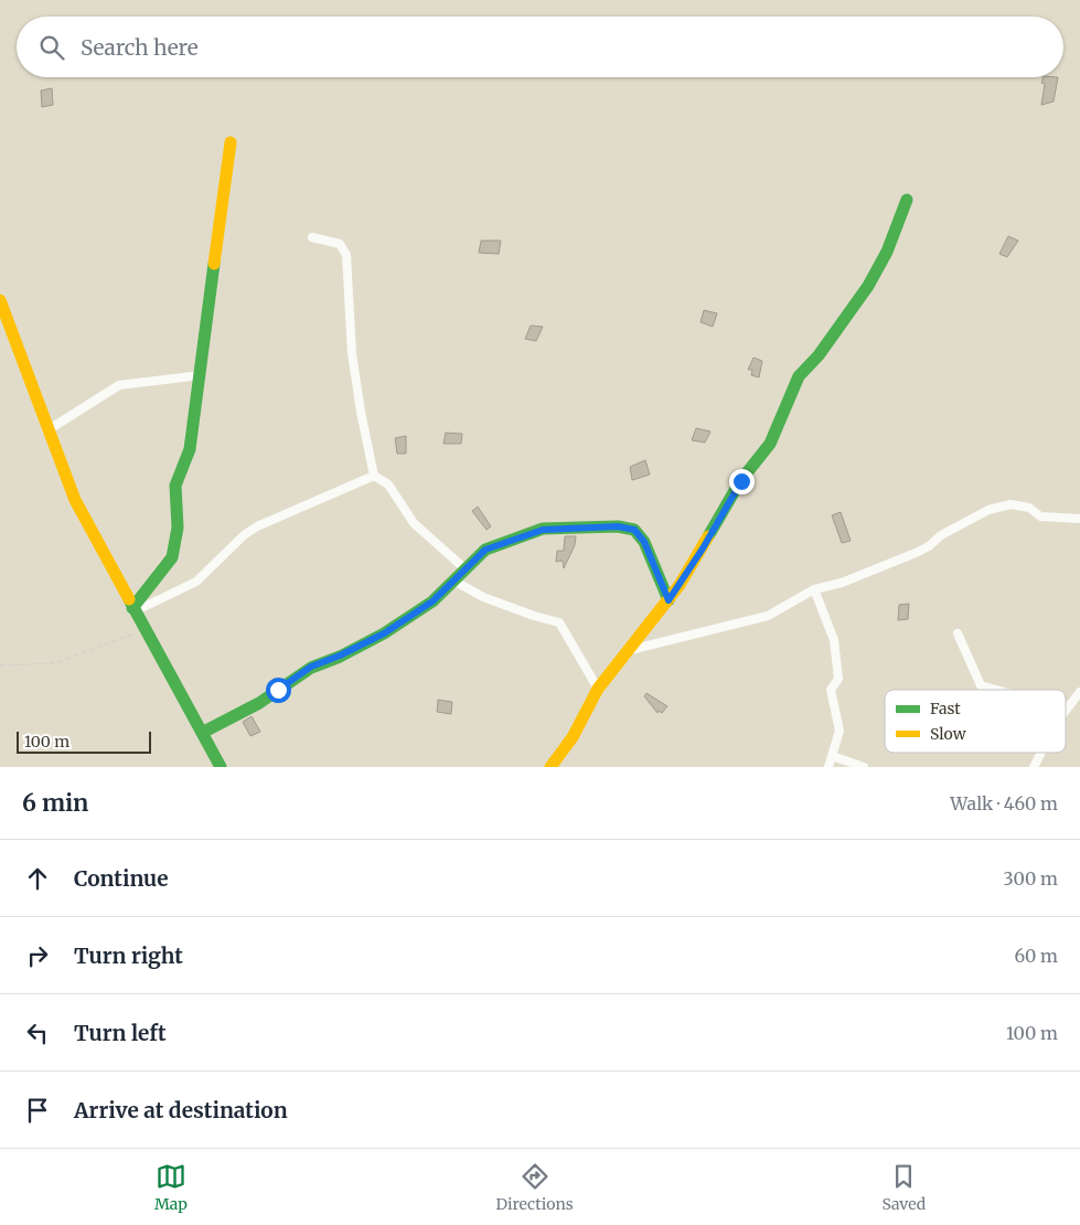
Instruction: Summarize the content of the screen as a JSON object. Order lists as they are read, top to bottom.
{
  "legend": ["Fast", "Slow"],
  "scale_bar": "100 m",
  "page": {
    "search": "Search here",
    "scale": "100 m",
    "heading": ["6 min", "Walk · 460 m"],
    "list": [
      ["Continue", "300 m"],
      ["Turn right", "60 m"],
      ["Turn left", "100 m"],
      "Arrive at destination"
    ],
    "nav": ["Map", "Directions", "Saved"]
  }
}
